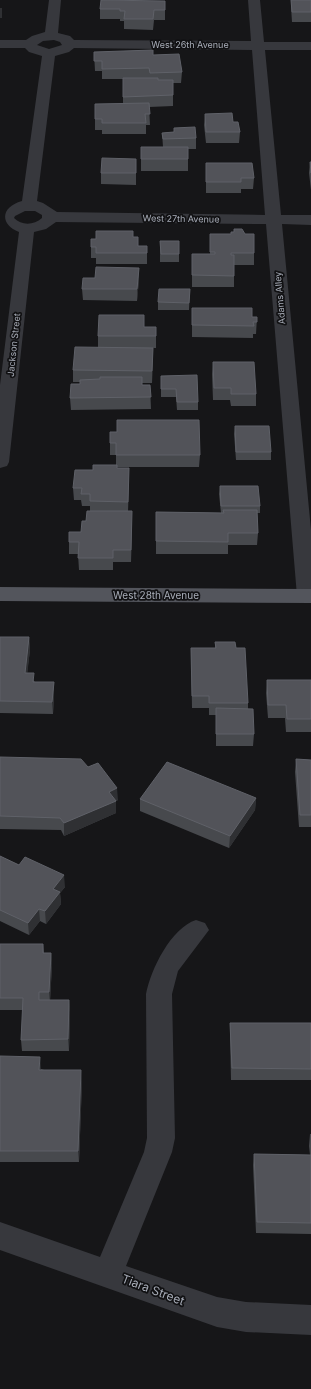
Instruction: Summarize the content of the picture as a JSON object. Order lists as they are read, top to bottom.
{
  "streets": {
    "main road": ["West 28th Avenue"],
    "street": [
      "West 26th Avenue",
      "West 27th Avenue",
      "Adams Alley",
      "Jackson Street",
      "Tiara Street"
    ]
  },
  "crossings": [
    ["West 26th Avenue", "Adams Alley"],
    ["West 27th Avenue", "Adams Alley"],
    ["Adams Alley", "West 28th Avenue"]
  ]
}
